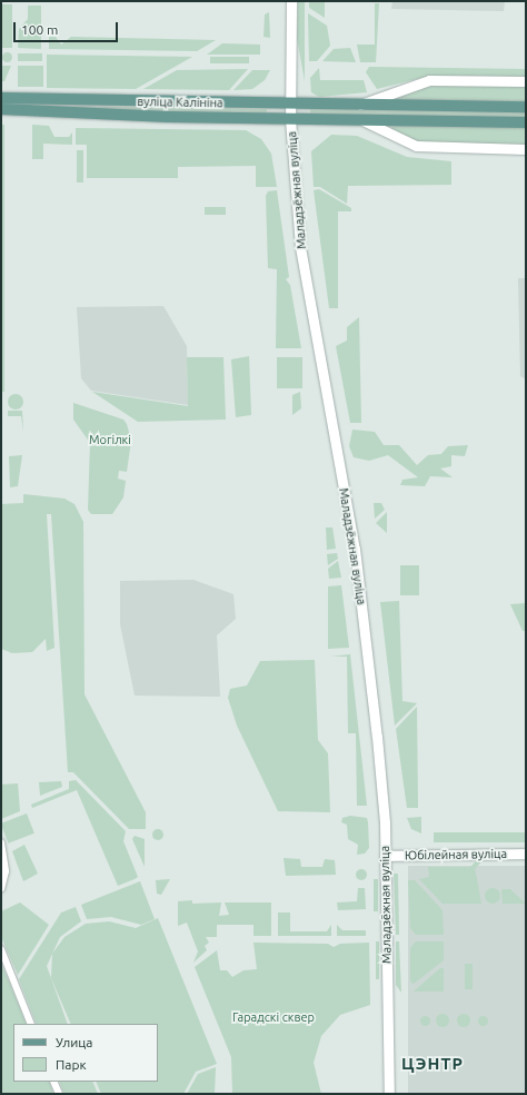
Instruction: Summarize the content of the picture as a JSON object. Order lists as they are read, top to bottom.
{
  "streets": {
    "main road": ["вуліца Калініна", "Маладзёжная вуліца", "Юбілейная вуліца"]
  },
  "crossings": [
    ["вуліца Калініна", "Маладзёжная вуліца"],
    ["Маладзёжная вуліца", "Юбілейная вуліца"]
  ],
  "districts": ["ЦЭНТР"],
  "parks": ["Могілкі", "Гарадскі сквер"],
  "legend": ["Улица", "Парк"],
  "scale_bar": "100 m"
}
